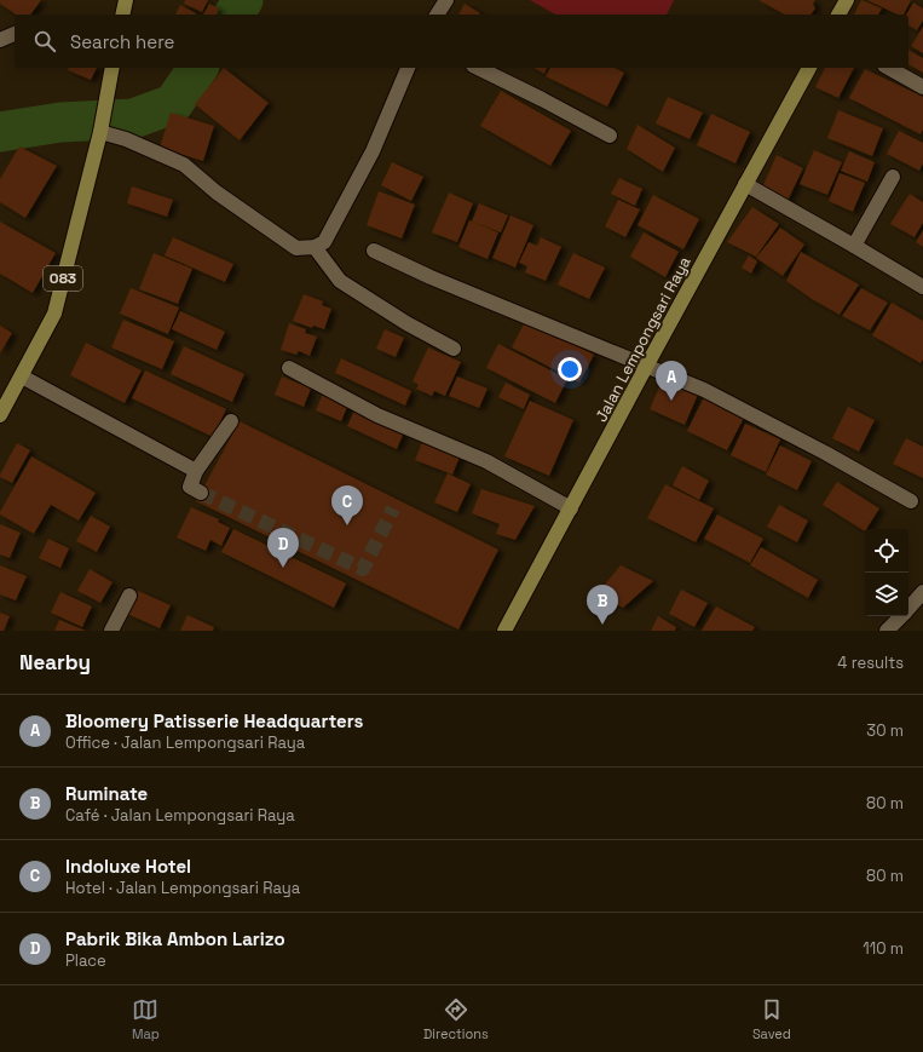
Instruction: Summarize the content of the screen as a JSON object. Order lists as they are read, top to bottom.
{
  "streets": {
    "main road": ["083", "Jalan Lempongsari Raya"]
  },
  "page": {
    "search": "Search here",
    "pins": [
      "A",
      "C",
      "D",
      "B"
    ],
    "heading": ["Nearby", "4 results"],
    "list": [
      {
        "mark": "A",
        "name": "Bloomery Patisserie Headquarters",
        "note": "Office · Jalan Lempongsari Raya",
        "value": "30 m"
      },
      {
        "mark": "B",
        "name": "Ruminate",
        "note": "Café · Jalan Lempongsari Raya",
        "value": "80 m"
      },
      {
        "mark": "C",
        "name": "Indoluxe Hotel",
        "note": "Hotel · Jalan Lempongsari Raya",
        "value": "80 m"
      },
      {
        "mark": "D",
        "name": "Pabrik Bika Ambon Larizo",
        "note": "Place",
        "value": "110 m"
      }
    ],
    "nav": ["Map", "Directions", "Saved"]
  }
}
